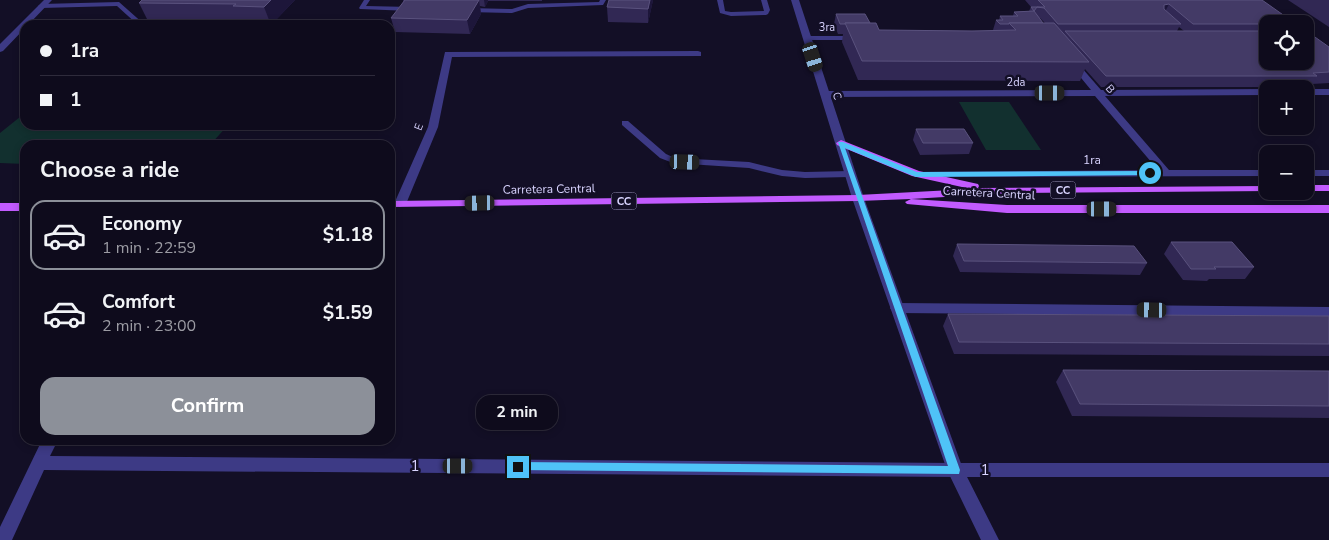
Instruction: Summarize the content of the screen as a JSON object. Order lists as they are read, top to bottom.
{
  "streets": {
    "main road": ["Carretera Central", "CC"],
    "street": [
      "3ra",
      "2da",
      "B",
      "C",
      "E",
      "1ra",
      "1"
    ]
  },
  "crossings": [
    ["3ra", "C"],
    ["2da", "B"],
    ["2da", "C"],
    ["B", "1ra"],
    ["C", "Carretera Central"],
    ["C", "1"],
    ["E", "Carretera Central"]
  ],
  "page": {
    "map_buttons": ["+", "−"],
    "banner": ["1ra", "1"],
    "heading": "Choose a ride",
    "list": [
      {
        "name": "Economy",
        "note": "1 min · 22:59",
        "value": "$1.18"
      },
      {
        "name": "Comfort",
        "note": "2 min · 23:00",
        "value": "$1.59"
      }
    ],
    "buttons": "Confirm",
    "bubble": "2 min"
  }
}
